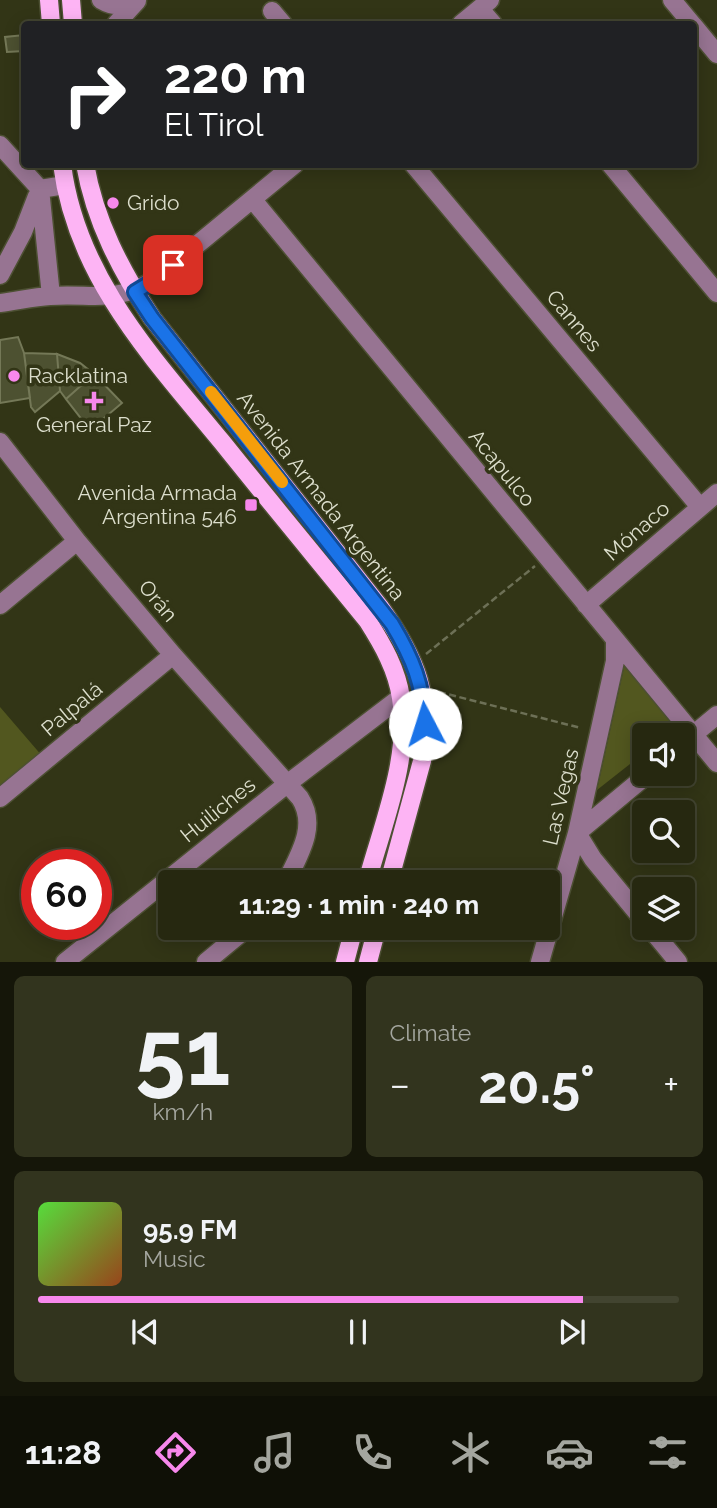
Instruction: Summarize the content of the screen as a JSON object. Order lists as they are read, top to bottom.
{
  "streets": {
    "main road": ["Avenida Armada Argentina"],
    "street": [
      "Cannes",
      "Acapulco",
      "Mónaco",
      "Orán",
      "Palpalá",
      "Las Vegas",
      "Huiliches"
    ]
  },
  "crossings": [
    ["Cannes", "Mónaco"],
    ["Acapulco", "Mónaco"],
    ["Acapulco", "Las Vegas"],
    ["Avenida Armada Argentina", "Huiliches"],
    ["Orán", "Palpalá"],
    ["Orán", "Huiliches"]
  ],
  "places": {
    "other": ["Grido", "Racklatina"],
    "health": ["General Paz"],
    "transit": ["Avenida Armada Argentina 546"]
  },
  "page": {
    "turn": ["220 m", "El Tirol"],
    "limit": "60",
    "trip": "11:29 · 1 min · 240 m",
    "tile": [
      ["51", "km/h"],
      "Climate"
    ],
    "heat": ["−", "20.5°", "+"],
    "song": ["95.9 FM", "Music"],
    "tabs": "11:28"
  }
}
